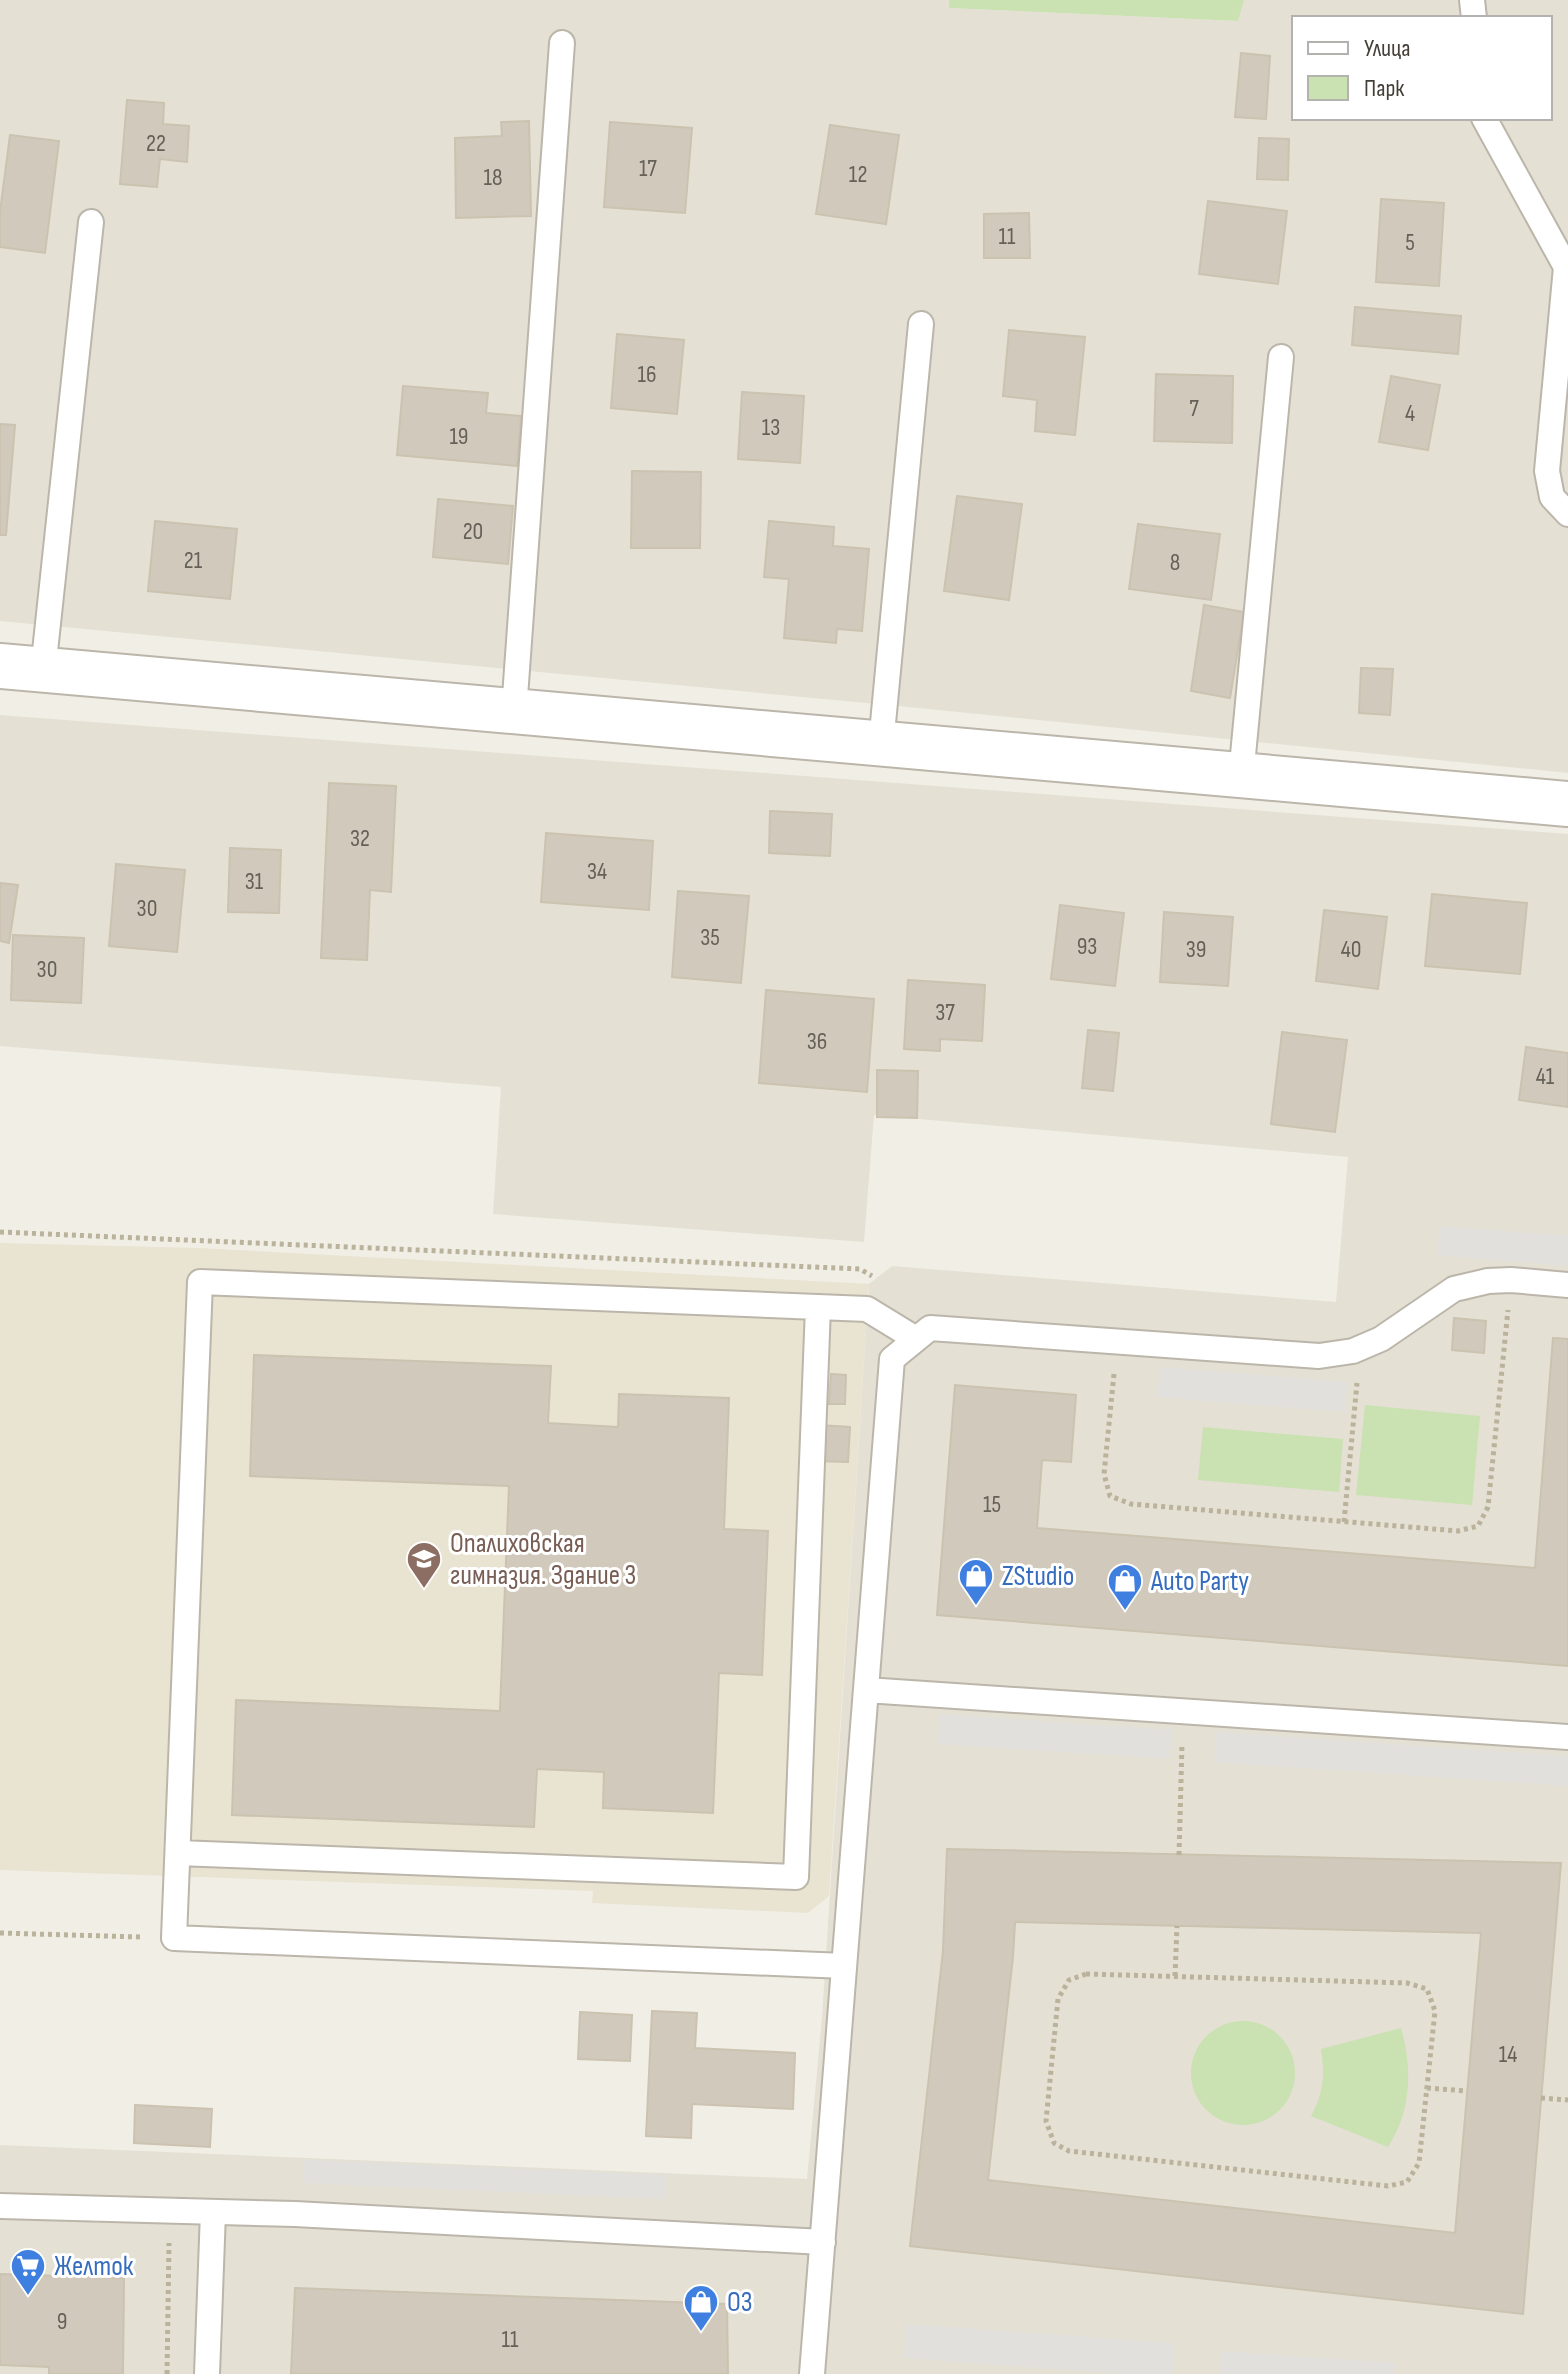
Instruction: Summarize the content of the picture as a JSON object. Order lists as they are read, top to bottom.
{
  "places": {
    "school or university": ["Опалиховская гимназия. Здание 3"],
    "shop": ["ZStudio", "Auto Party", "О3"],
    "supermarket": ["Желток"]
  },
  "house_numbers": [
    "22",
    "17",
    "12",
    "18",
    "11",
    "5",
    "16",
    "7",
    "4",
    "13",
    "19",
    "20",
    "21",
    "8",
    "32",
    "34",
    "31",
    "30",
    "35",
    "93",
    "39",
    "40",
    "30",
    "37",
    "36",
    "41",
    "15",
    "14",
    "9",
    "11"
  ],
  "legend": ["Улица", "Парк"]
}
